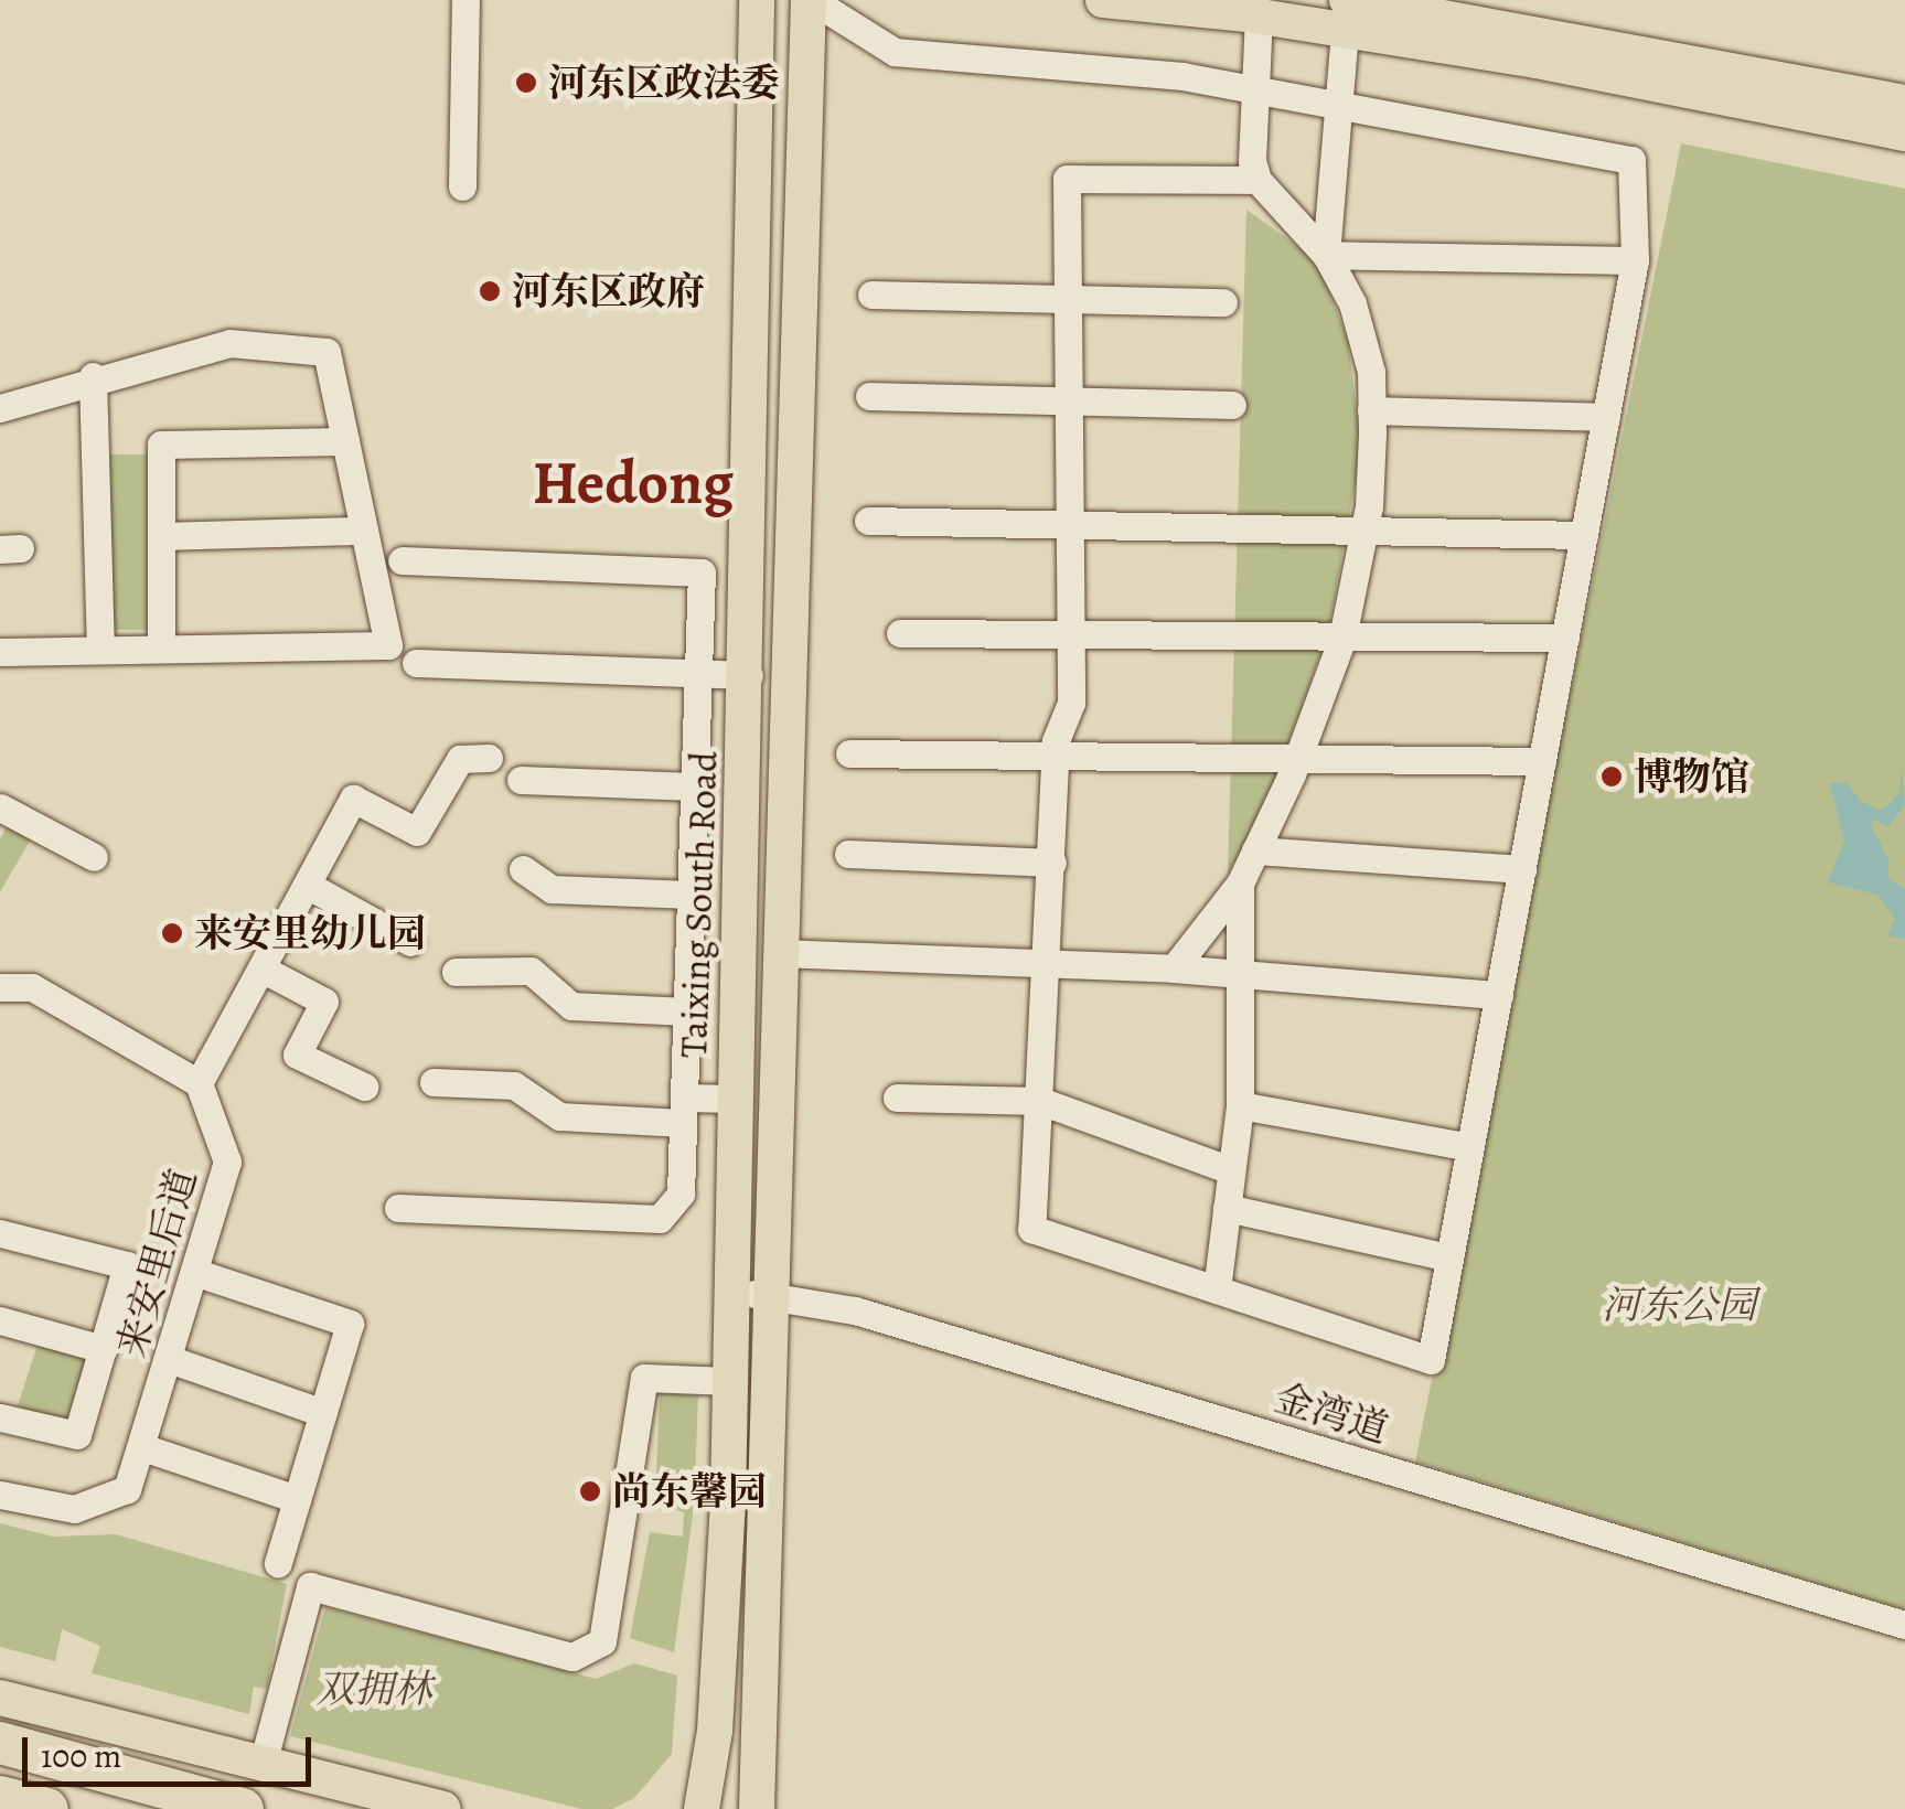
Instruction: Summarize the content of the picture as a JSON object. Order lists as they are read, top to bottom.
{
  "streets": {
    "main road": ["Taixing South Road"],
    "street": ["来安里后道", "金湾道"]
  },
  "crossings": [
    ["Taixing South Road", "金湾道"]
  ],
  "districts": ["Hedong"],
  "parks": ["河东公园", "双拥林"],
  "places": [
    "河东区政法委",
    "河东区政府",
    "博物馆",
    "来安里幼儿园",
    "尚东馨园"
  ],
  "scale_bar": "100 m"
}
